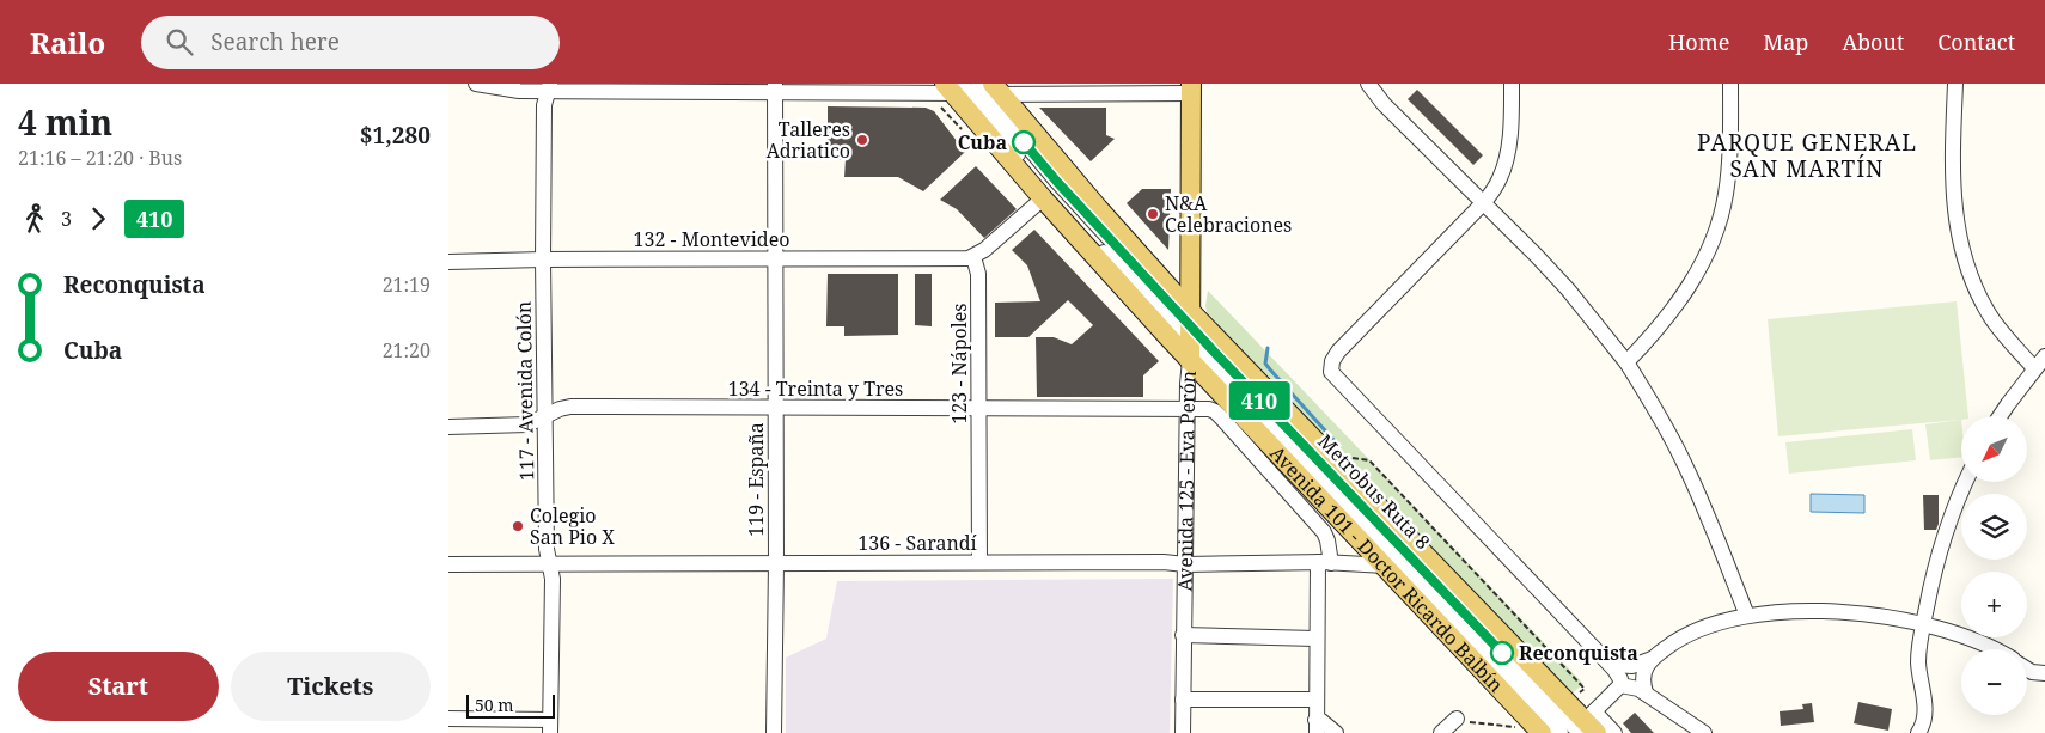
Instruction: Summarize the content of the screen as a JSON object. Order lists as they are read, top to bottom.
{
  "streets": {
    "main road": ["Avenida 125 - Eva Perón", "Avenida 101 - Doctor Ricardo Balbín"],
    "street": [
      "132 - Montevideo",
      "123 - Nápoles",
      "134 - Treinta y Tres",
      "117 - Avenida Colón",
      "119 - España",
      "Metrobus Ruta 8",
      "136 - Sarandí"
    ]
  },
  "crossings": [
    ["132 - Montevideo", "123 - Nápoles"],
    ["132 - Montevideo", "117 - Avenida Colón"],
    ["132 - Montevideo", "119 - España"],
    ["123 - Nápoles", "134 - Treinta y Tres"],
    ["123 - Nápoles", "136 - Sarandí"],
    ["134 - Treinta y Tres", "117 - Avenida Colón"],
    ["134 - Treinta y Tres", "119 - España"],
    ["134 - Treinta y Tres", "Avenida 125 - Eva Perón"],
    ["134 - Treinta y Tres", "136 - Sarandí"],
    ["117 - Avenida Colón", "136 - Sarandí"],
    ["119 - España", "136 - Sarandí"],
    ["Avenida 125 - Eva Perón", "Metrobus Ruta 8"],
    ["Avenida 125 - Eva Perón", "136 - Sarandí"],
    ["Avenida 125 - Eva Perón", "Avenida 101 - Doctor Ricardo Balbín"],
    ["Metrobus Ruta 8", "Avenida 101 - Doctor Ricardo Balbín"],
    ["136 - Sarandí", "Avenida 101 - Doctor Ricardo Balbín"]
  ],
  "districts": ["PARQUE GENERAL SAN MARTÍN"],
  "places": [
    "Talleres Adriatico",
    "Cuba",
    "N&A Celebraciones",
    "Colegio San Pio X",
    "Reconquista"
  ],
  "lines": ["bus line 410"],
  "scale_bar": "50 m",
  "north": "bottom left",
  "page": {
    "header": "Railo",
    "search": "Search here",
    "nav": [
      "Home",
      "Map",
      "About",
      "Contact"
    ],
    "heading": ["4 min", "21:16 – 21:20 · Bus", "$1,280"],
    "on_map": "410",
    "legs": ["3", "410"],
    "list": [
      {
        "name": "Reconquista",
        "value": "21:19"
      },
      {
        "name": "Cuba",
        "value": "21:20"
      }
    ],
    "map_buttons": ["+", "−"],
    "buttons": ["Start", "Tickets"],
    "scale": "50 m"
  }
}
